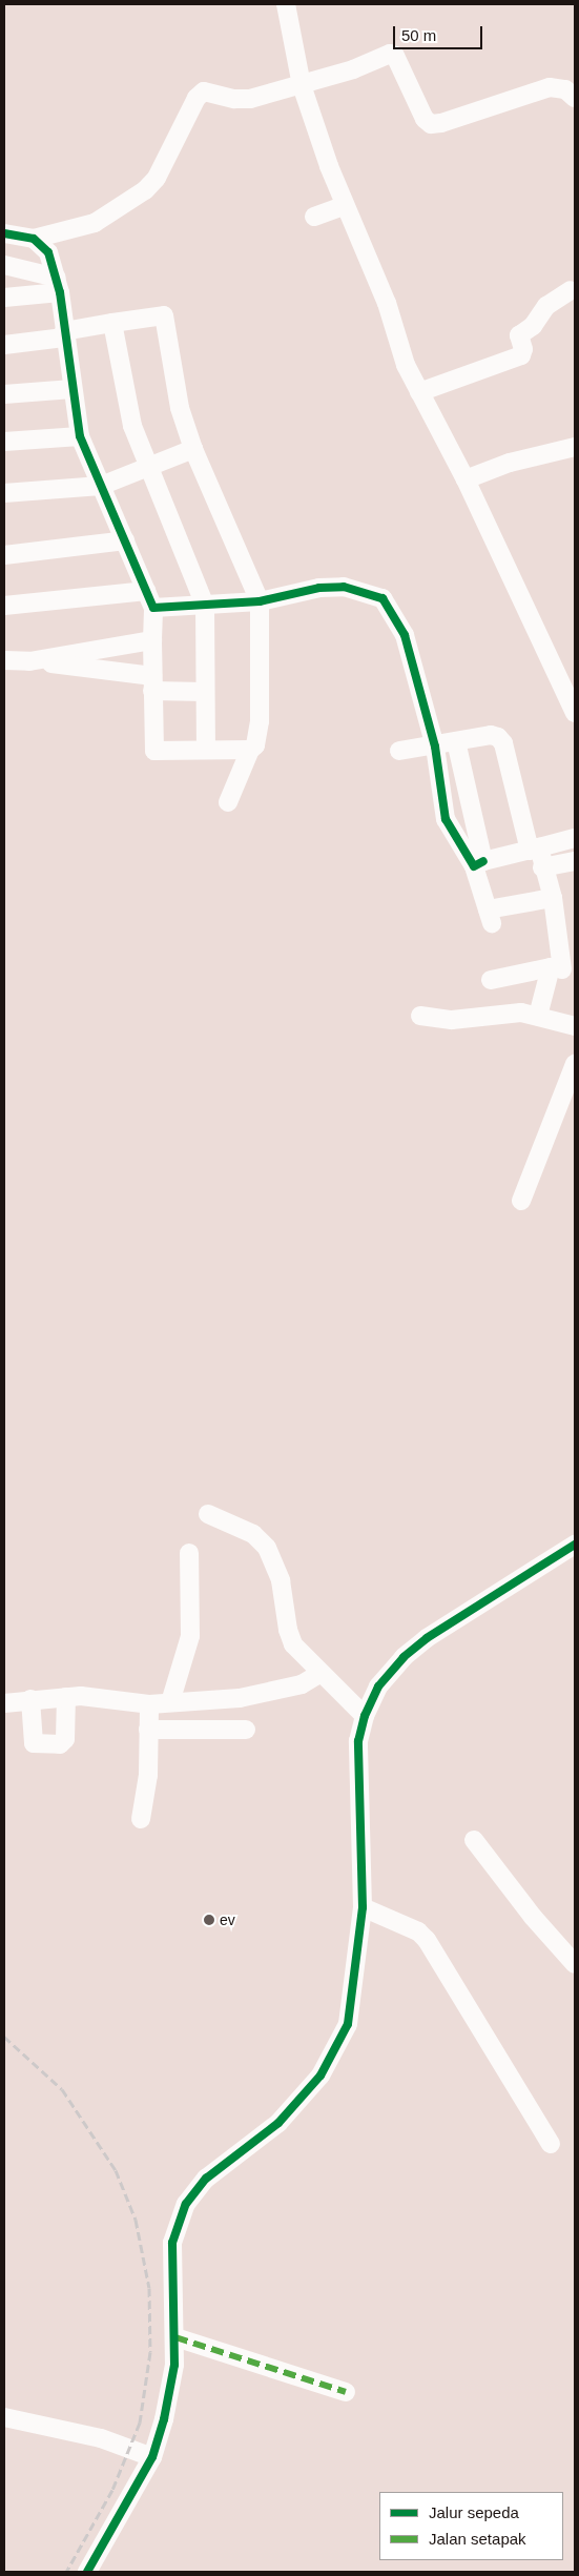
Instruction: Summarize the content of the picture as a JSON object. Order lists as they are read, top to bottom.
{
  "places": ["ev"],
  "legend": ["Jalur sepeda", "Jalan setapak"],
  "scale_bar": "50 m"
}
